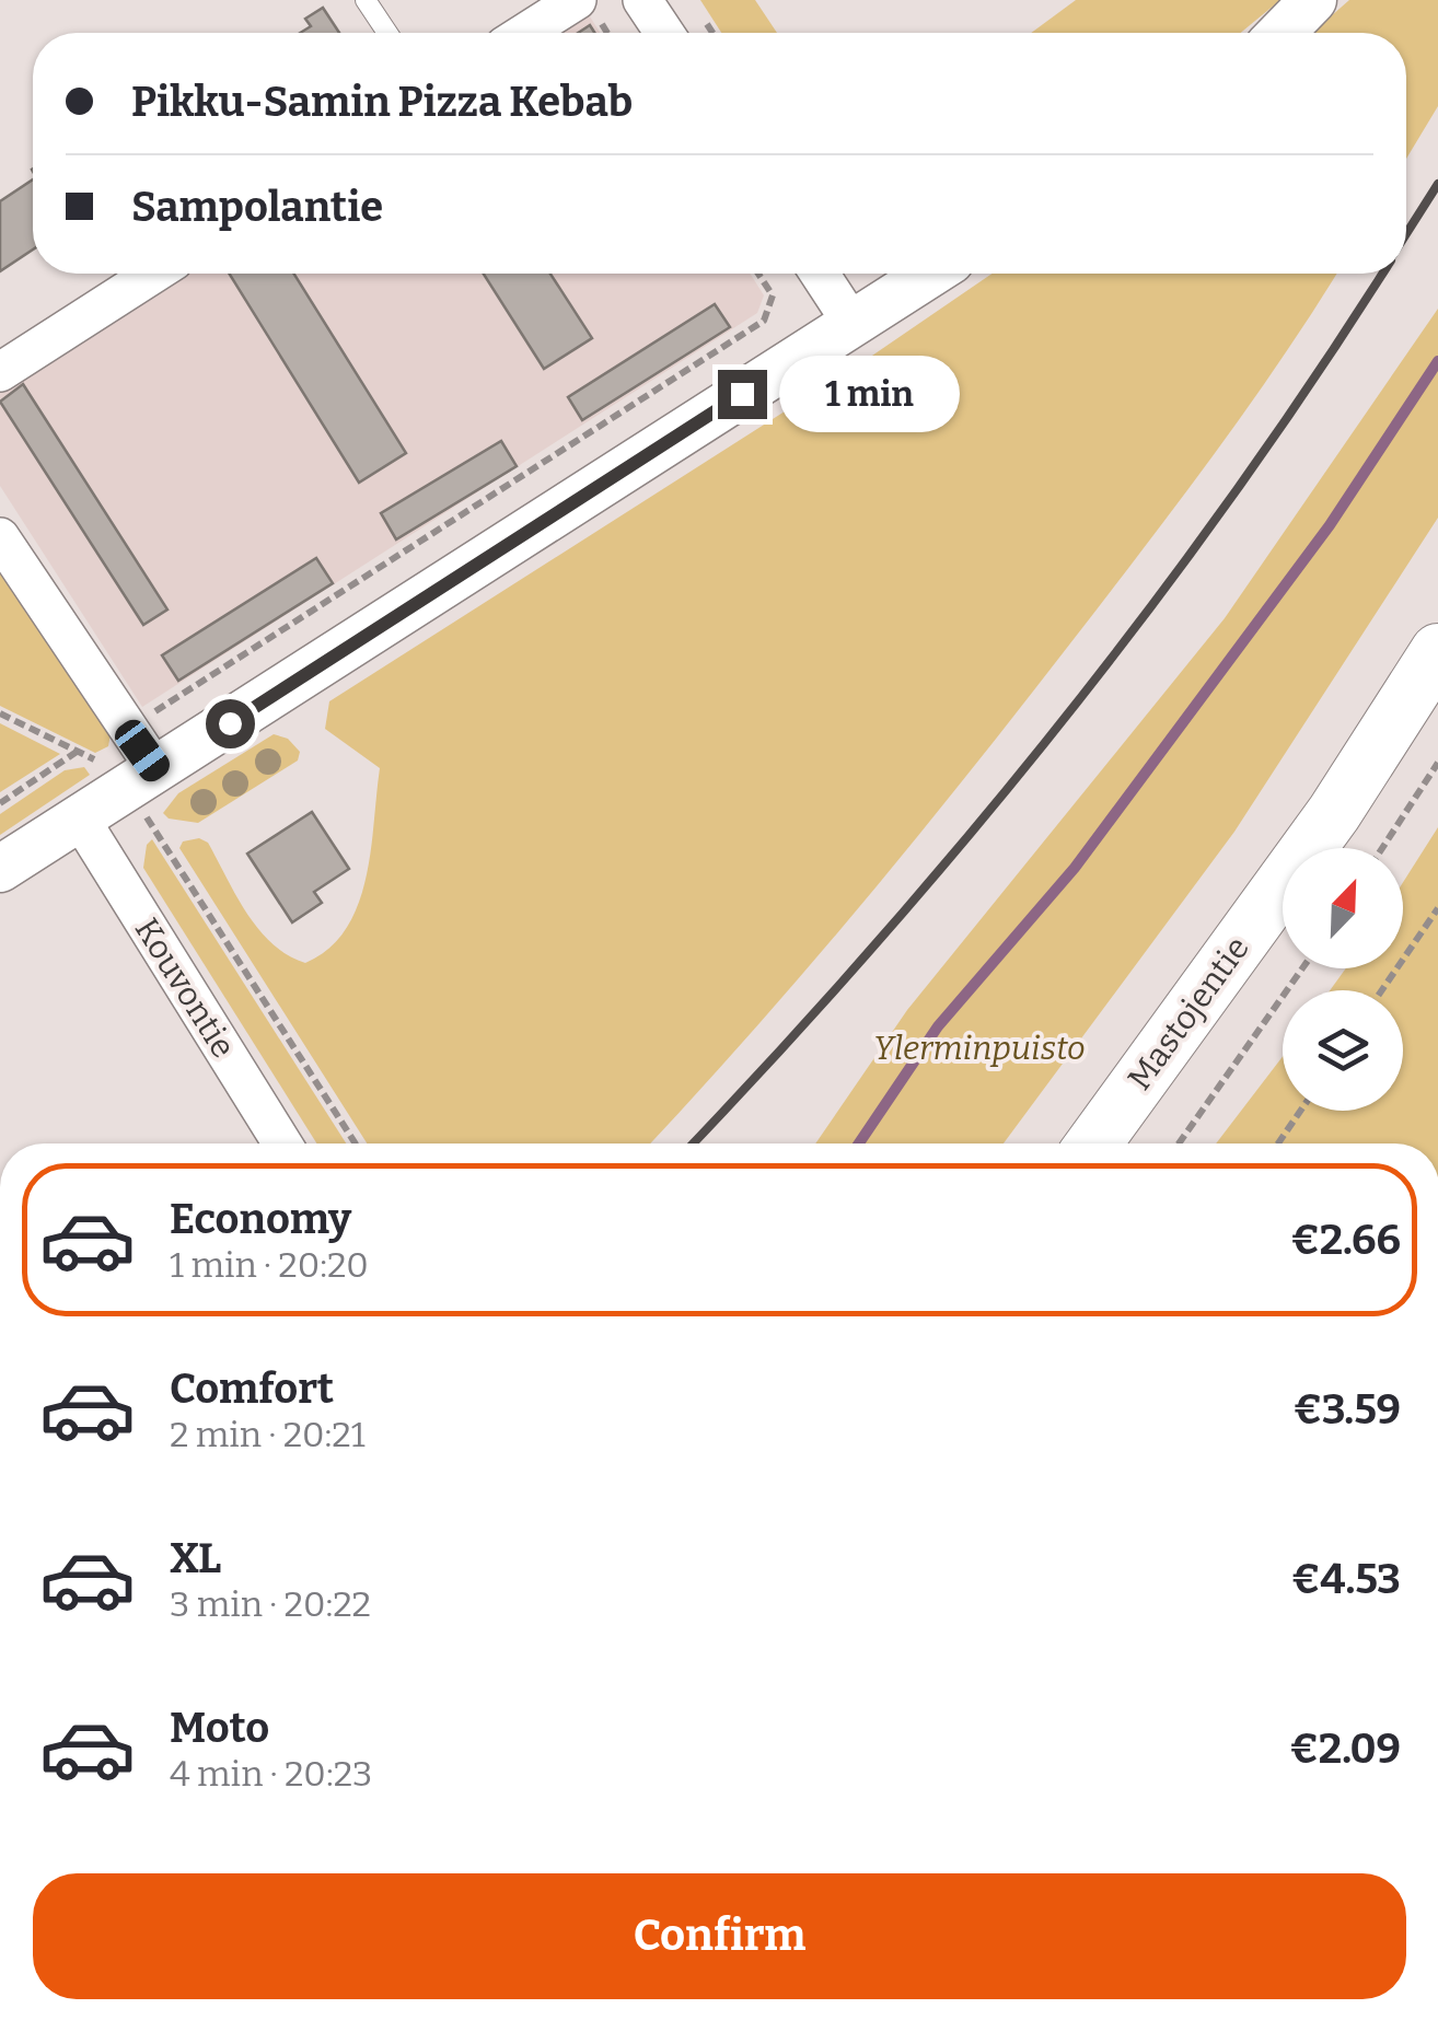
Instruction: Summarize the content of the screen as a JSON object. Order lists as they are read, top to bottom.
{
  "streets": {
    "main road": ["Mastojentie"],
    "street": ["Kouvontie"]
  },
  "parks": ["Ylerminpuisto"],
  "north": "top right",
  "page": {
    "banner": ["Pikku-Samin Pizza Kebab", "Sampolantie"],
    "bubble": "1 min",
    "list": [
      {
        "name": "Economy",
        "note": "1 min · 20:20",
        "value": "€2.66"
      },
      {
        "name": "Comfort",
        "note": "2 min · 20:21",
        "value": "€3.59"
      },
      {
        "name": "XL",
        "note": "3 min · 20:22",
        "value": "€4.53"
      },
      {
        "name": "Moto",
        "note": "4 min · 20:23",
        "value": "€2.09"
      }
    ],
    "buttons": "Confirm"
  }
}
